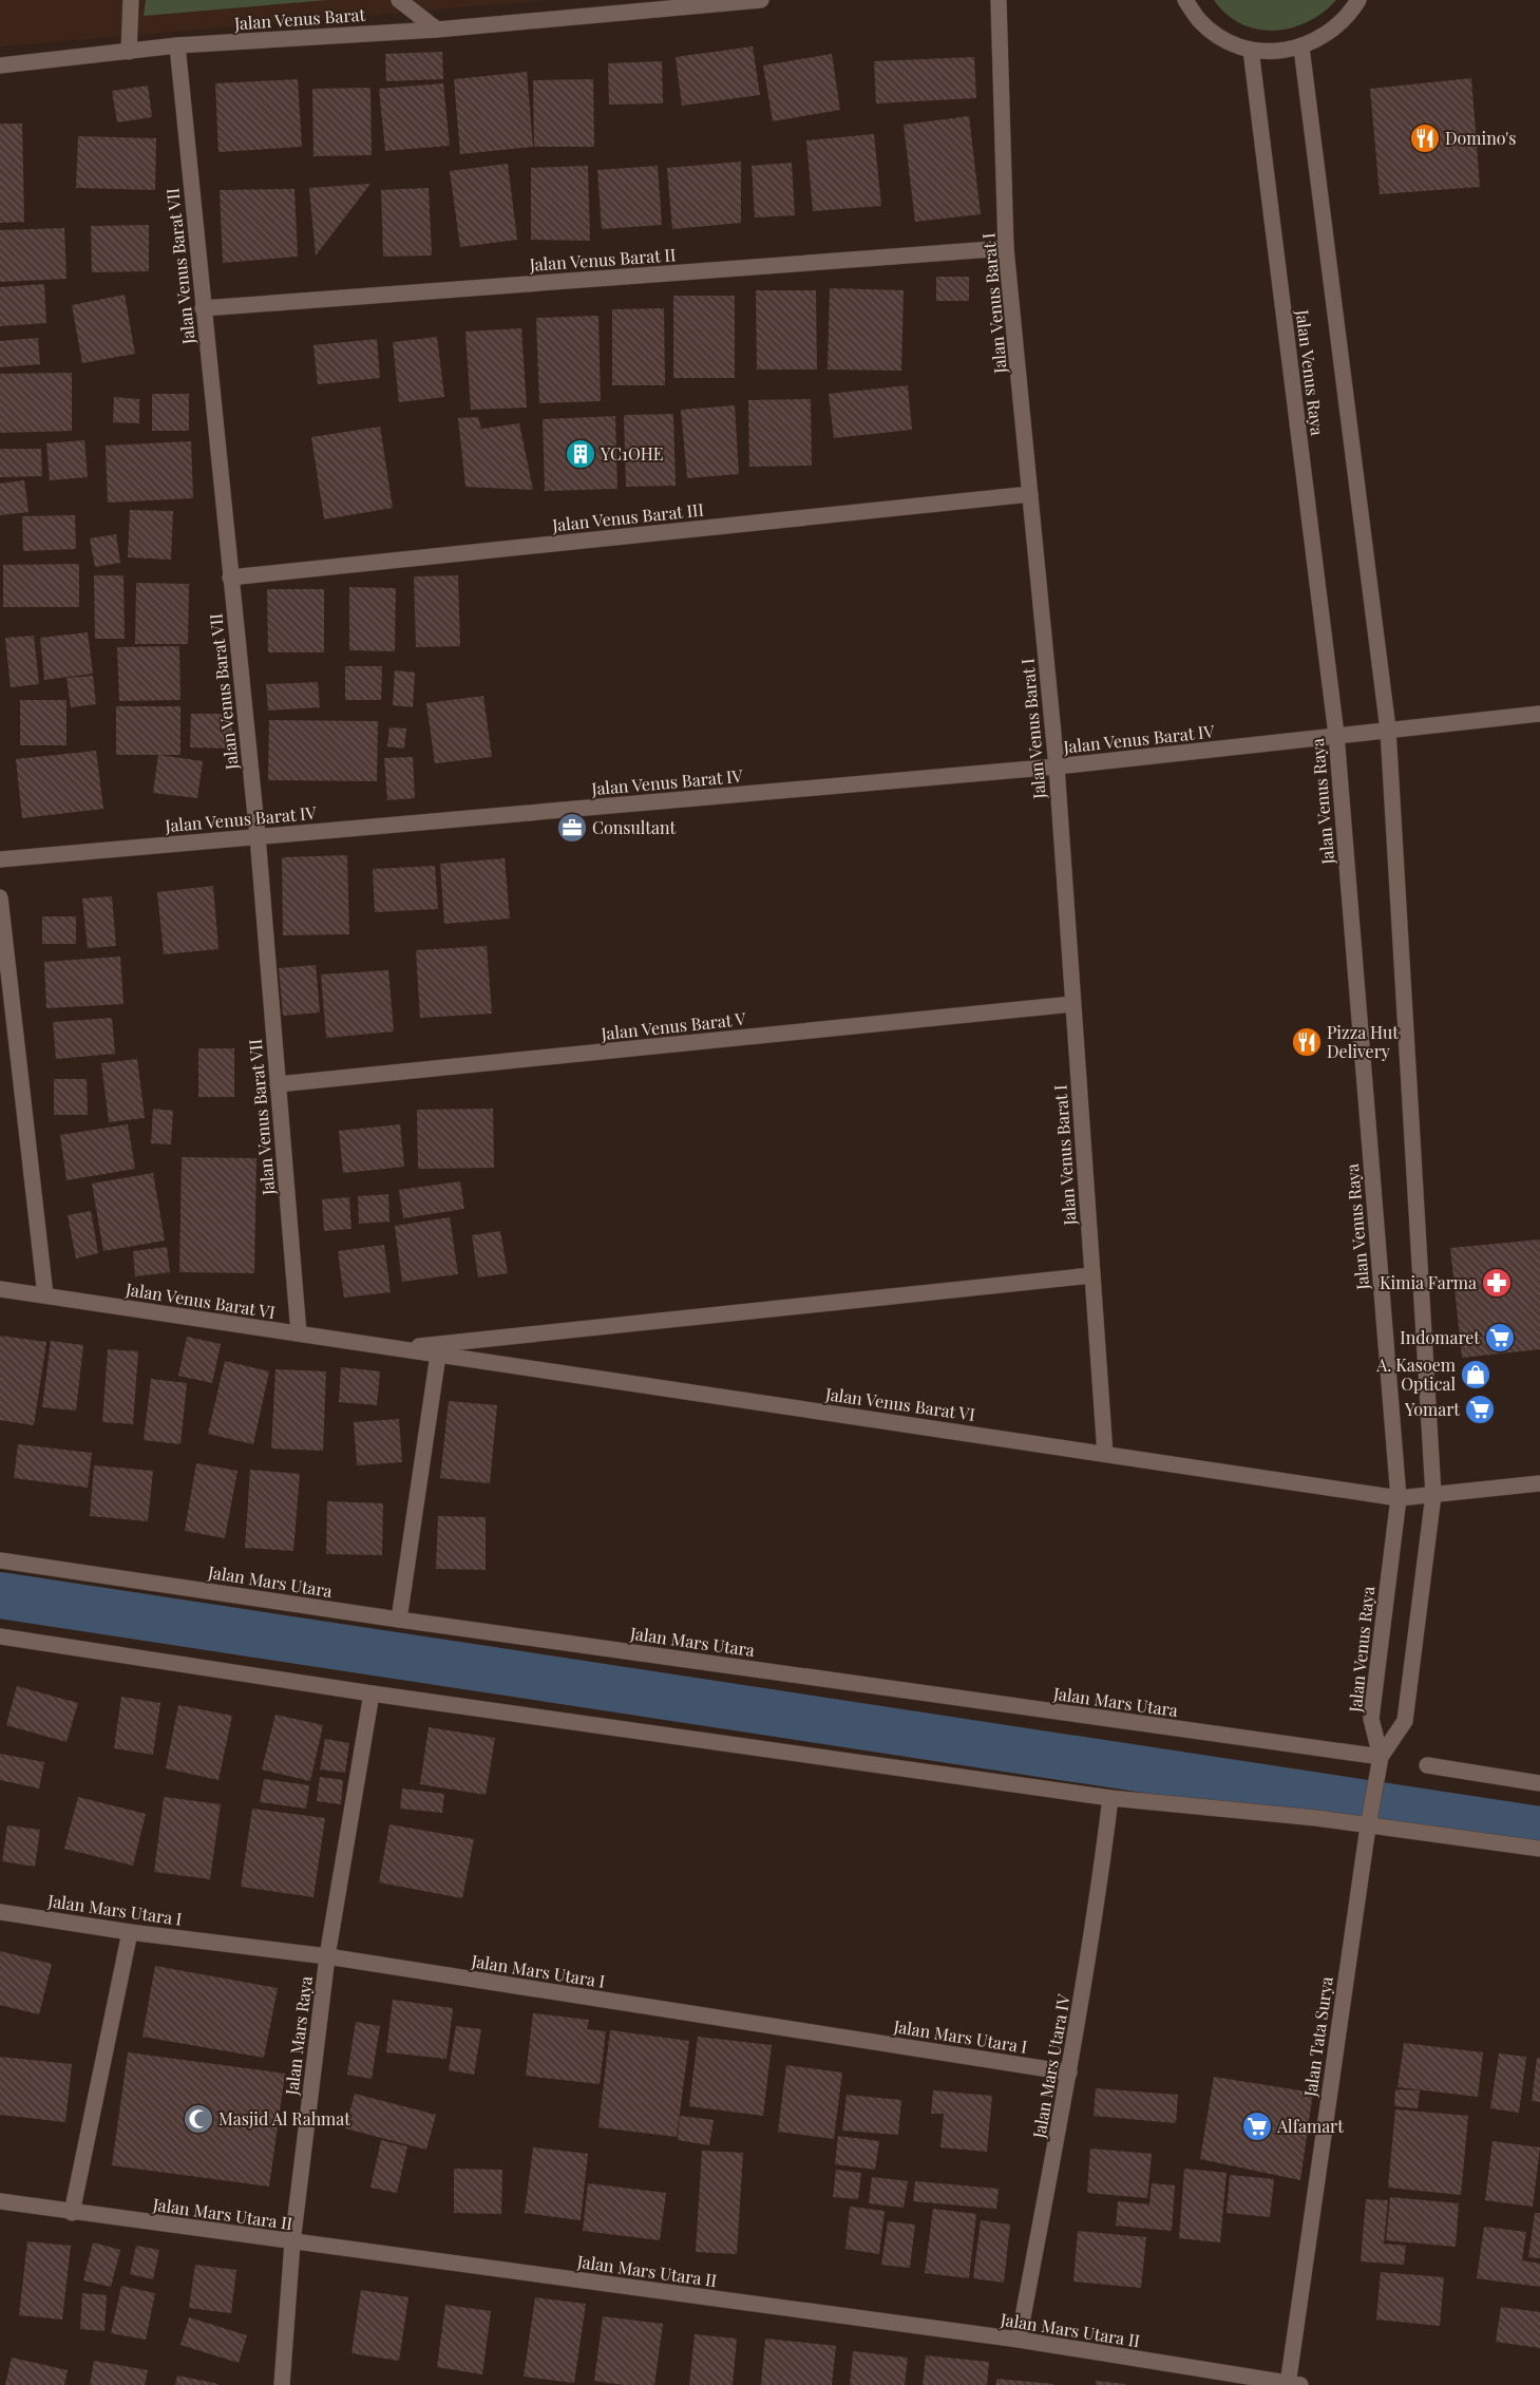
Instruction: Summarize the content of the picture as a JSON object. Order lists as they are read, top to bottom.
{
  "streets": {
    "street": [
      "Jalan Venus Barat",
      "Jalan Venus Barat II",
      "Jalan Venus Barat VII",
      "Jalan Venus Barat I",
      "Jalan Venus Raya",
      "Jalan Venus Barat III",
      "Jalan Venus Barat IV",
      "Jalan Venus Barat V",
      "Jalan Venus Barat VI",
      "Jalan Mars Utara",
      "Jalan Mars Utara I",
      "Jalan Mars Raya",
      "Jalan Tata Surya",
      "Jalan Mars Utara IV",
      "Jalan Mars Utara II"
    ]
  },
  "crossings": [
    ["Jalan Venus Barat", "Jalan Venus Barat VII"],
    ["Jalan Venus Barat II", "Jalan Venus Barat VII"],
    ["Jalan Venus Barat II", "Jalan Venus Barat I"],
    ["Jalan Venus Barat VII", "Jalan Venus Barat III"],
    ["Jalan Venus Barat VII", "Jalan Venus Barat IV"],
    ["Jalan Venus Barat VII", "Jalan Venus Barat V"],
    ["Jalan Venus Barat VII", "Jalan Venus Barat VI"],
    ["Jalan Venus Barat I", "Jalan Venus Barat III"],
    ["Jalan Venus Barat I", "Jalan Venus Barat IV"],
    ["Jalan Venus Barat I", "Jalan Venus Barat V"],
    ["Jalan Venus Barat I", "Jalan Venus Barat VI"],
    ["Jalan Venus Raya", "Jalan Venus Barat IV"],
    ["Jalan Venus Raya", "Jalan Venus Barat VI"],
    ["Jalan Venus Raya", "Jalan Mars Utara"],
    ["Jalan Venus Raya", "Jalan Tata Surya"],
    ["Jalan Mars Utara", "Jalan Tata Surya"],
    ["Jalan Mars Utara I", "Jalan Mars Raya"],
    ["Jalan Mars Utara I", "Jalan Mars Utara IV"],
    ["Jalan Mars Raya", "Jalan Mars Utara II"],
    ["Jalan Tata Surya", "Jalan Mars Utara II"],
    ["Jalan Mars Utara IV", "Jalan Mars Utara II"]
  ],
  "places": {
    "restaurant": ["Domino's", "Pizza Hut Delivery"],
    "building": ["YC1OHE"],
    "office": ["Consultant"],
    "pharmacy": ["Kimia Farma"],
    "supermarket": ["Indomaret", "Yomart", "Alfamart"],
    "shop": ["A. Kasoem Optical"],
    "mosque": ["Masjid Al Rahmat"]
  }
}
